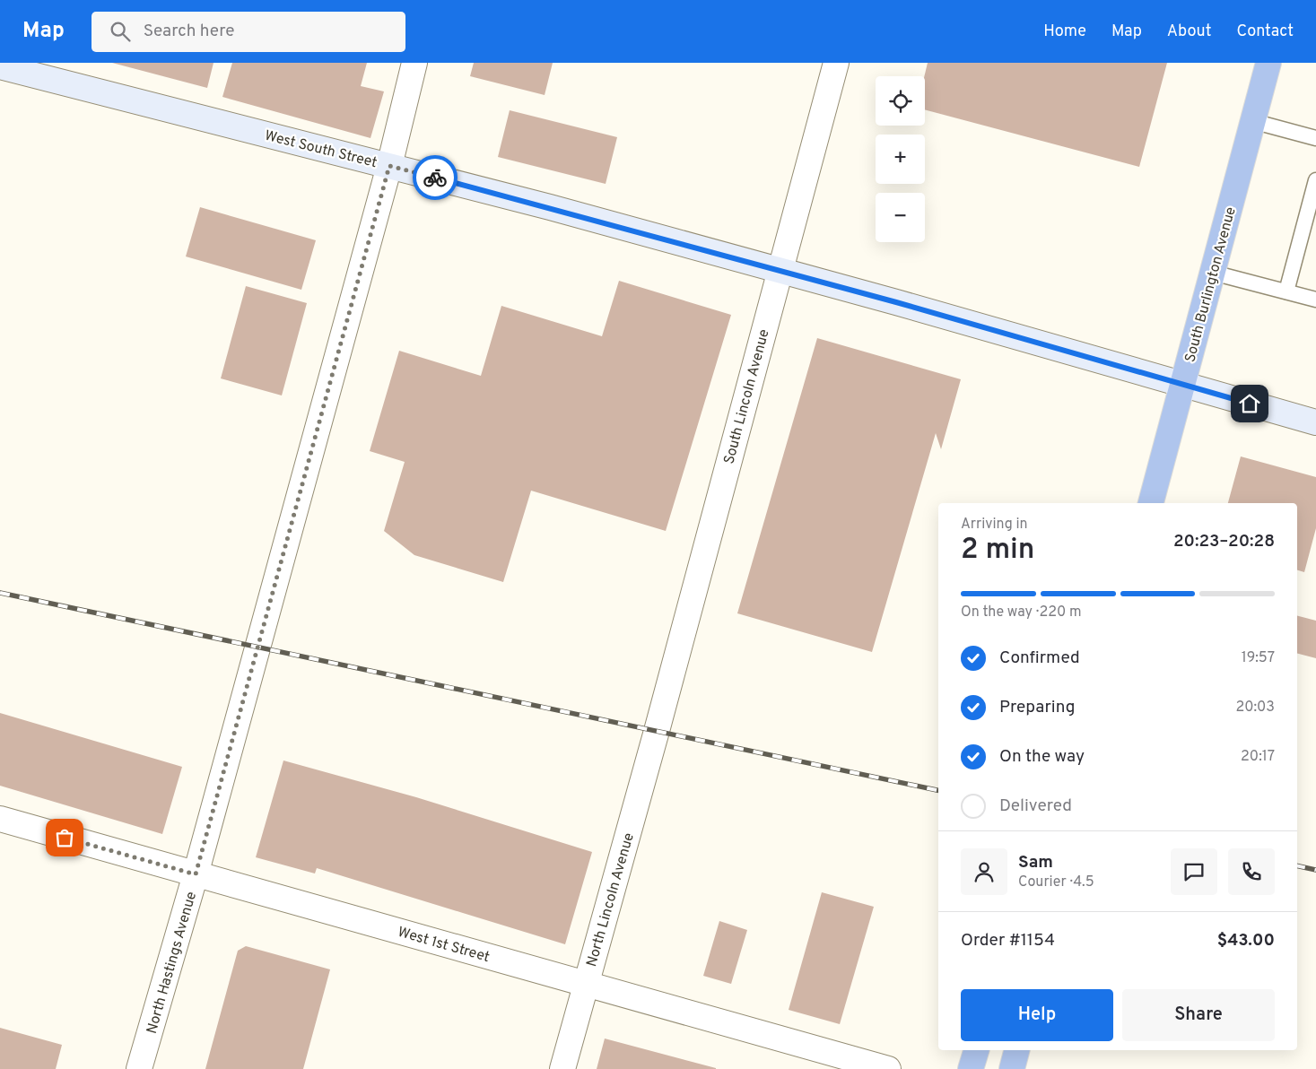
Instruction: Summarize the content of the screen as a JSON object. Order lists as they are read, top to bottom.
{
  "streets": {
    "highway": ["South Burlington Avenue"],
    "main road": ["West South Street"],
    "street": [
      "South Lincoln Avenue",
      "North Lincoln Avenue",
      "West 1st Street",
      "North Hastings Avenue"
    ]
  },
  "crossings": [
    ["West South Street", "South Burlington Avenue"],
    ["West South Street", "South Lincoln Avenue"],
    ["West South Street", "North Hastings Avenue"],
    ["South Lincoln Avenue", "North Lincoln Avenue"],
    ["North Lincoln Avenue", "West 1st Street"],
    ["West 1st Street", "North Hastings Avenue"]
  ],
  "page": {
    "header": "Map",
    "search": "Search here",
    "nav": [
      "Home",
      "Map",
      "About",
      "Contact"
    ],
    "map_buttons": ["+", "−"],
    "heading": ["2 min", "Arriving in", "20:23–20:28"],
    "panel": [
      "Sam",
      "Courier · 4.5",
      "Order #1154",
      "$43.00"
    ],
    "bar": "On the way · 220 m",
    "list": [
      ["Confirmed", "19:57"],
      ["Preparing", "20:03"],
      ["On the way", "20:17"],
      "Delivered"
    ],
    "buttons": ["Help", "Share"]
  }
}
